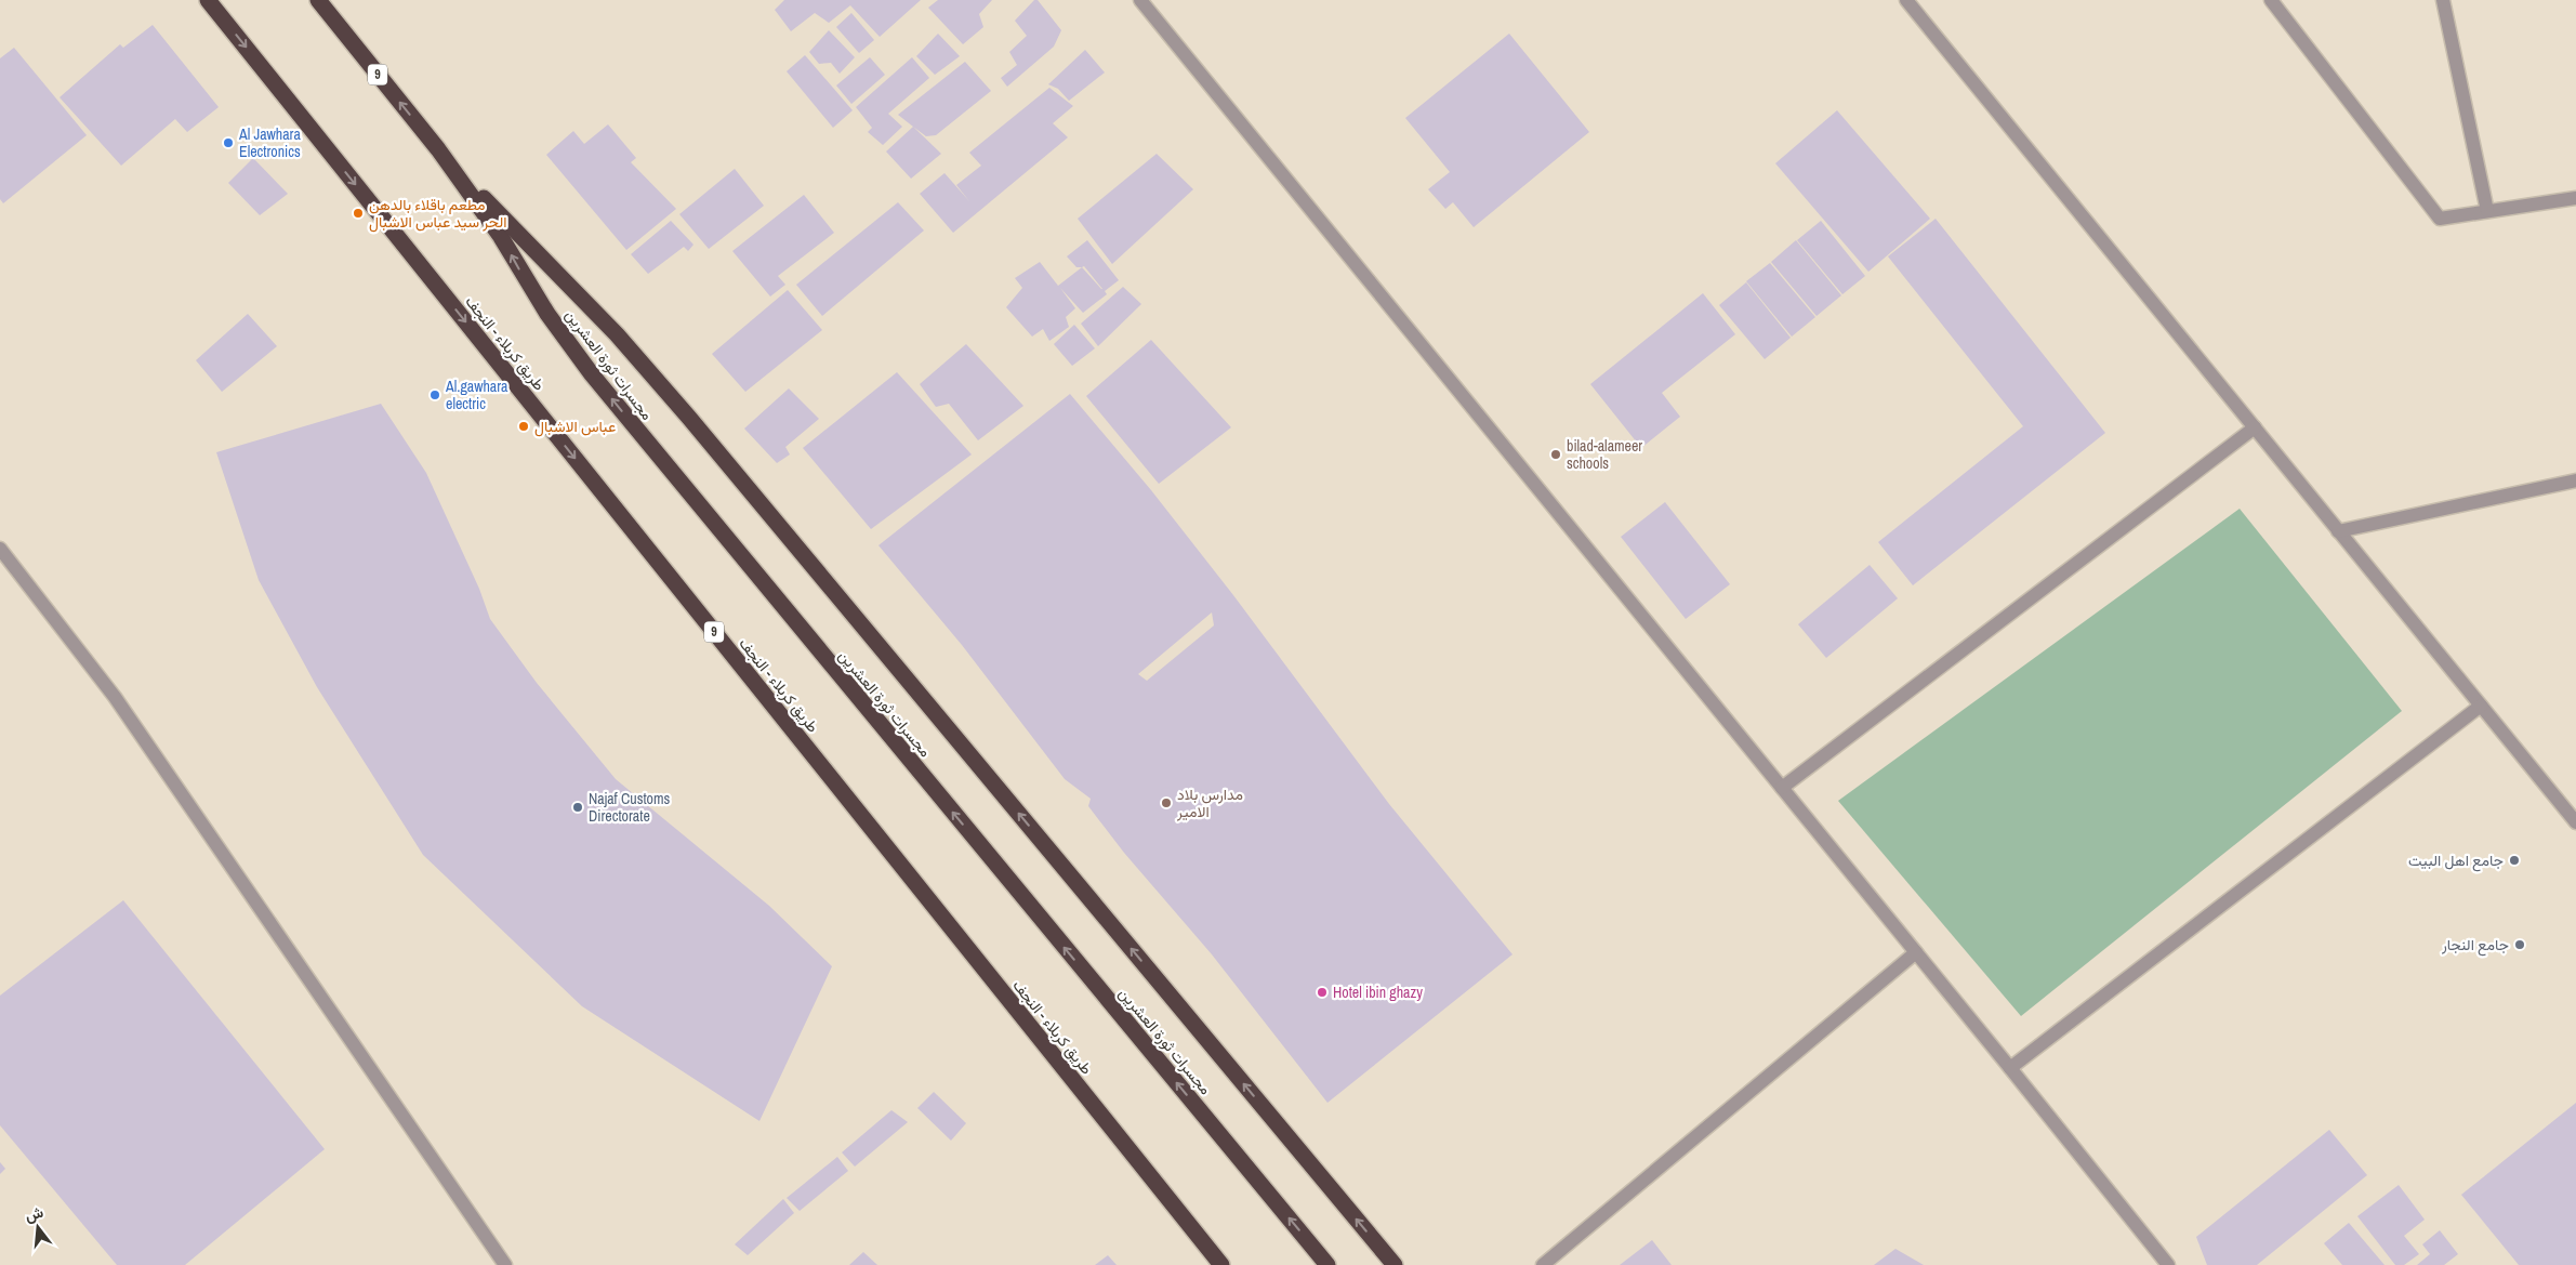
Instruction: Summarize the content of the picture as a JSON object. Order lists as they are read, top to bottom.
{
  "streets": {
    "highway": ["9", "طريق کربلاء - النجف", "مجسرات ثورة العشرين"]
  },
  "crossings": [
    ["9", "مجسرات ثورة العشرين"]
  ],
  "places": [
    "Al Jawhara Electronics",
    "مطعم باقلاء بالدهن الحر سيد عباس الاشبال",
    "Al.gawhara electric",
    "عباس الاشبال",
    "bilad-alameer schools",
    "مدارس بلاد الامير",
    "Najaf Customs Directorate",
    "جامع اهل البيت",
    "جامع النجار",
    "Hotel ibin ghazy"
  ],
  "north": "top"
}
